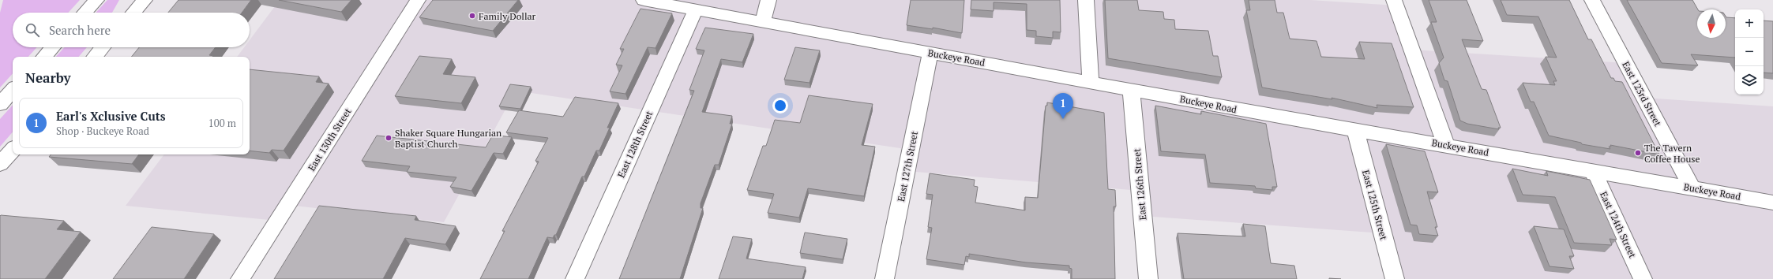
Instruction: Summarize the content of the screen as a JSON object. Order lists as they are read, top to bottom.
{
  "streets": {
    "street": [
      "Buckeye Road",
      "East 123rd Street",
      "East 130th Street",
      "East 128th Street",
      "East 127th Street",
      "East 126th Street",
      "East 125th Street",
      "East 124th Street"
    ]
  },
  "crossings": [
    ["Buckeye Road", "East 123rd Street"],
    ["Buckeye Road", "East 128th Street"],
    ["Buckeye Road", "East 127th Street"],
    ["Buckeye Road", "East 126th Street"],
    ["Buckeye Road", "East 125th Street"],
    ["Buckeye Road", "East 124th Street"]
  ],
  "places": ["Family Dollar", "Shaker Square Hungarian Baptist Church", "The Tavern Coffee House"],
  "north": "bottom",
  "page": {
    "map_buttons": ["+", "−"],
    "search": "Search here",
    "heading": "Nearby",
    "pins": "1",
    "list": [
      {
        "mark": "1",
        "name": "Earl's Xclusive Cuts",
        "note": "Shop · Buckeye Road",
        "value": "100 m"
      }
    ]
  }
}
